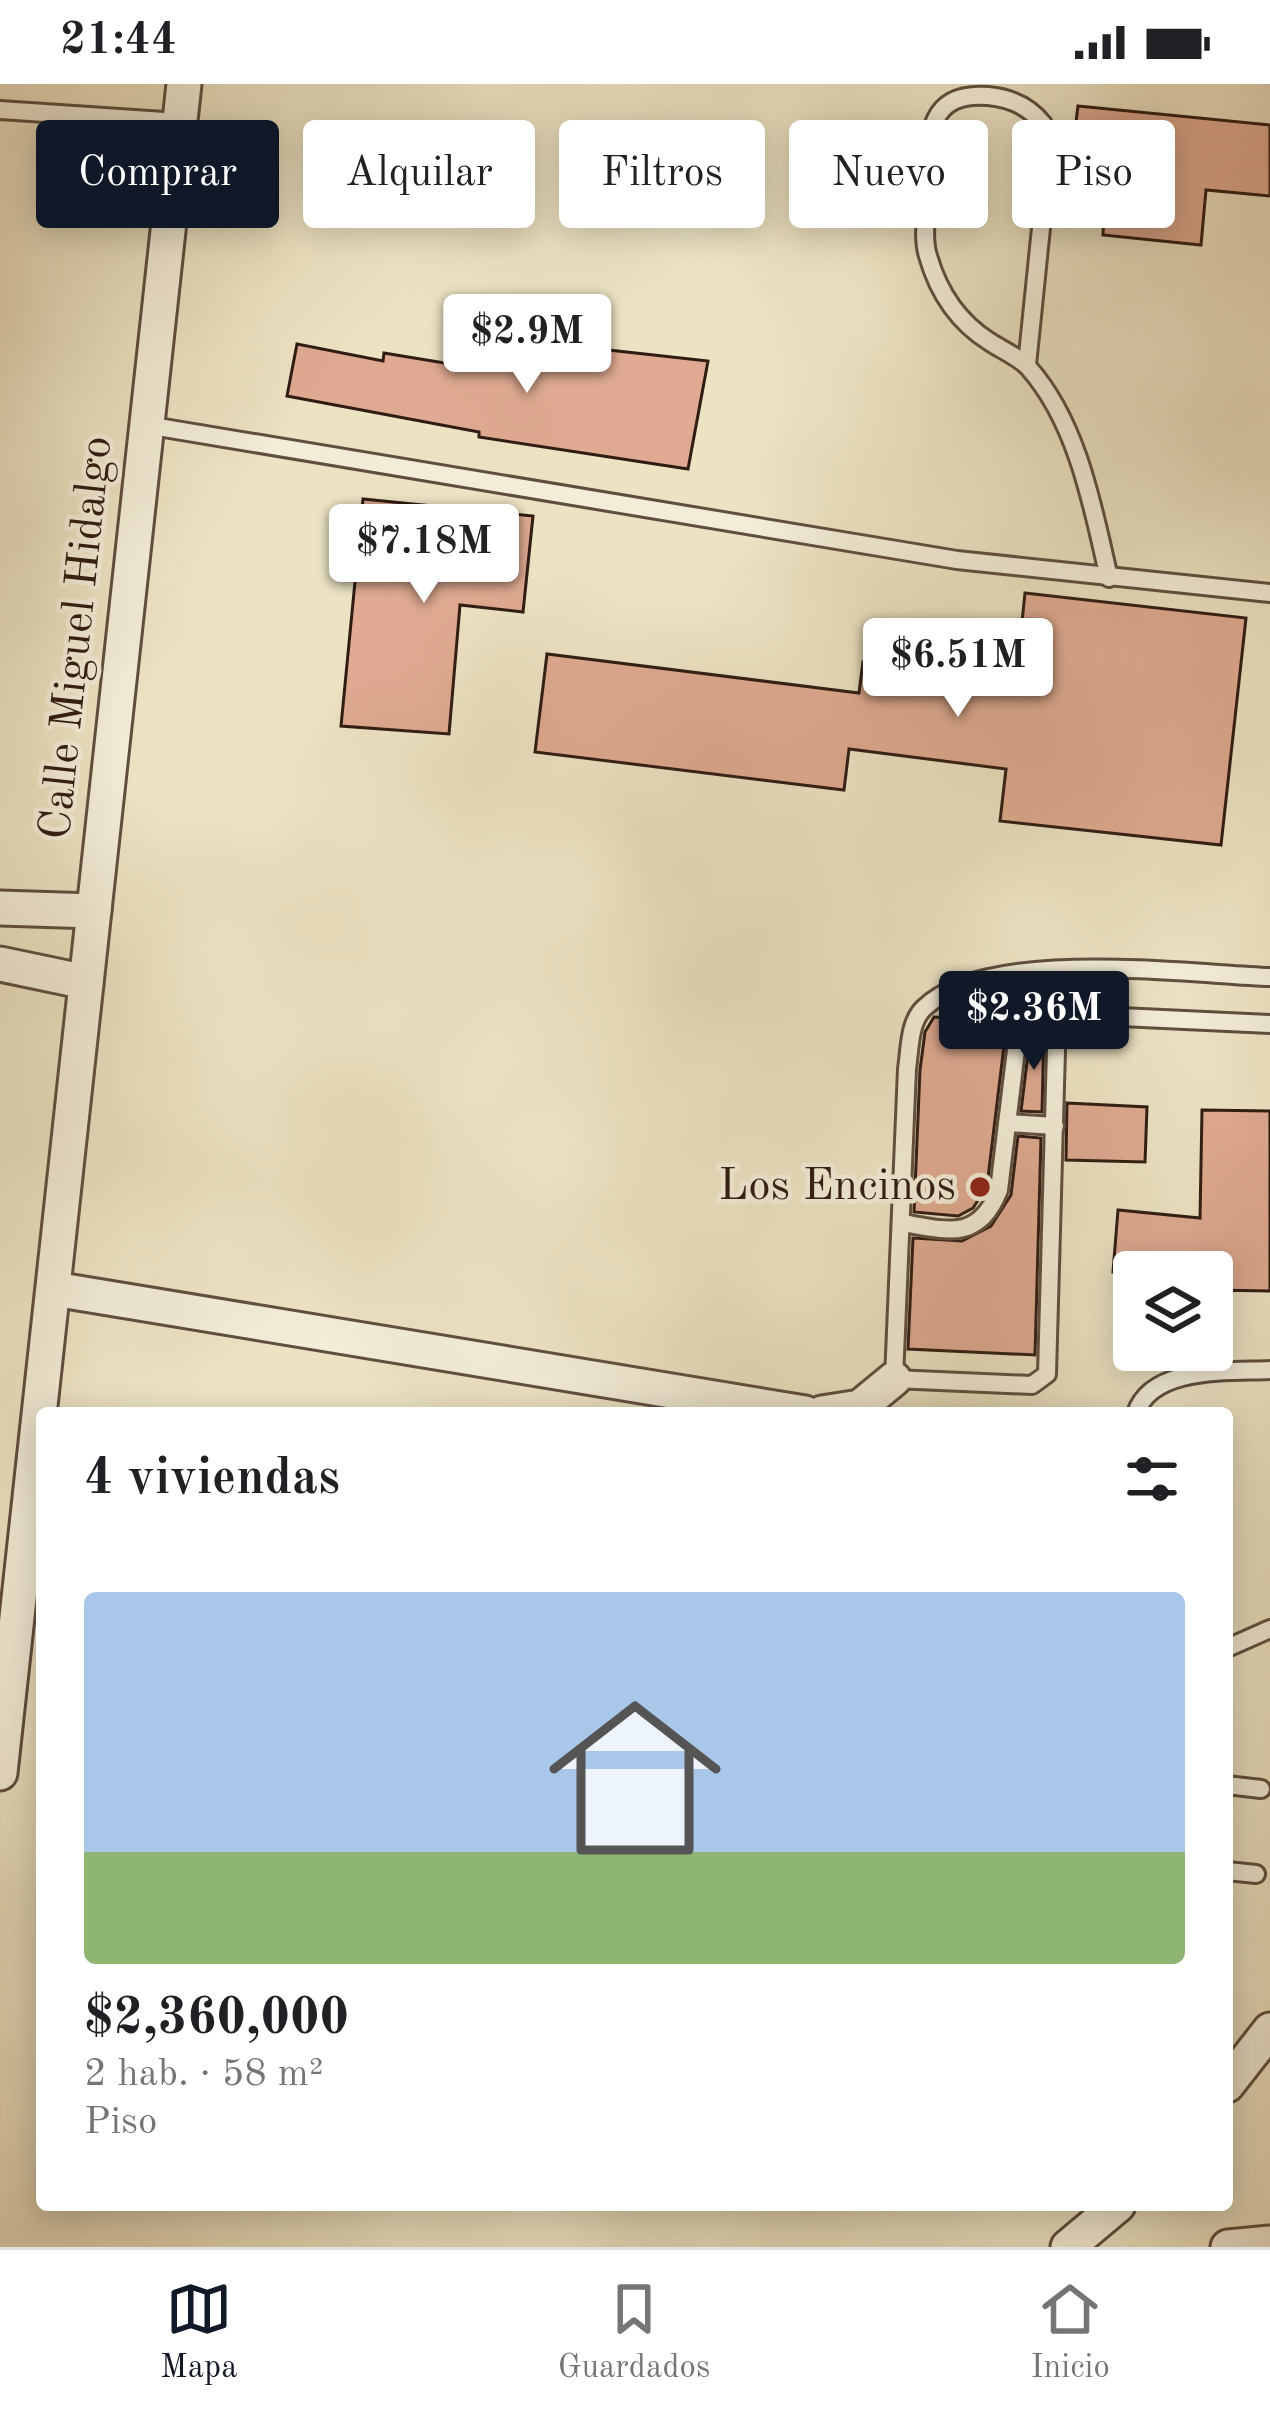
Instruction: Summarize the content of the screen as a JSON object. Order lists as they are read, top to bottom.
{
  "streets": {
    "street": ["Calle Miguel Hidalgo"]
  },
  "places": ["Los Encinos"],
  "page": {
    "status": "21:44",
    "chip": [
      "Comprar",
      "Alquilar",
      "Filtros",
      "Nuevo",
      "Piso"
    ],
    "price": [
      "$2.9M",
      "$7.18M",
      "$6.51M",
      "$2.36M"
    ],
    "heading": "4 viviendas",
    "list": [
      {
        "name": "$2,360,000",
        "note": "2 hab. · 58 m² · Piso"
      }
    ],
    "tabs": ["Mapa", "Guardados", "Inicio"]
  }
}
